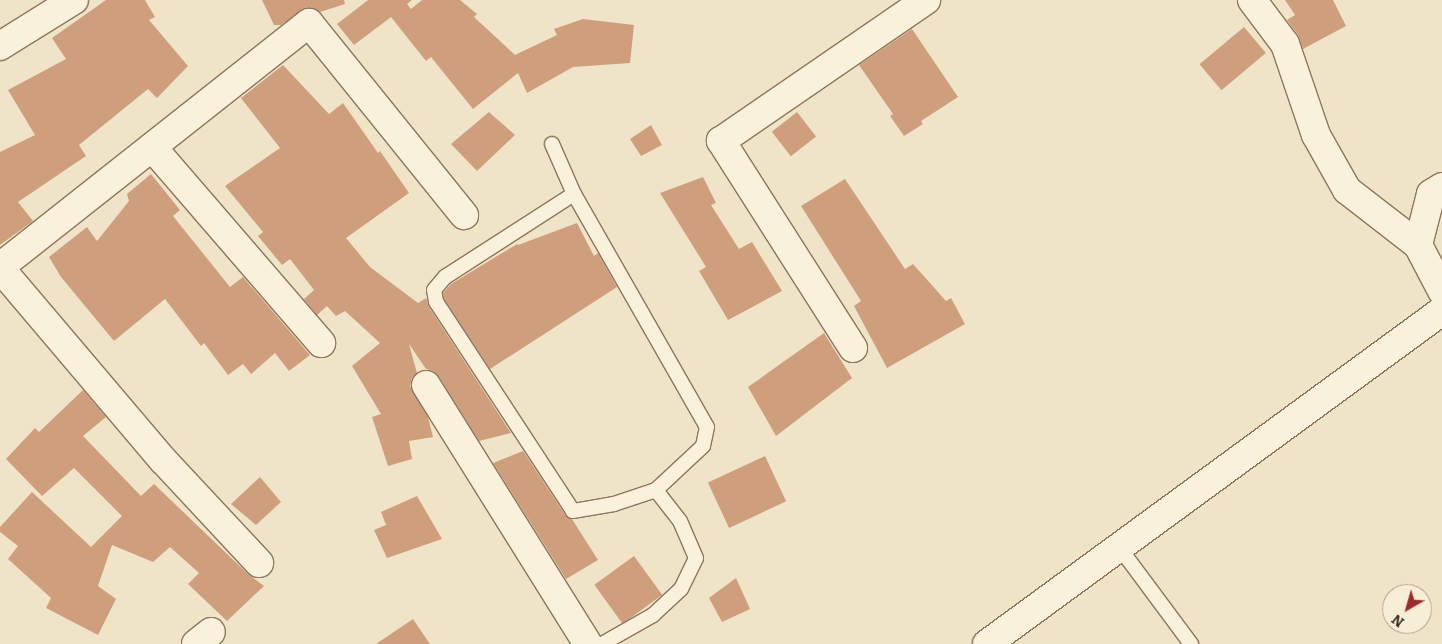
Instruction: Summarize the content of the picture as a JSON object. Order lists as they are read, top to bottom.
{
  "north": "bottom left"
}
